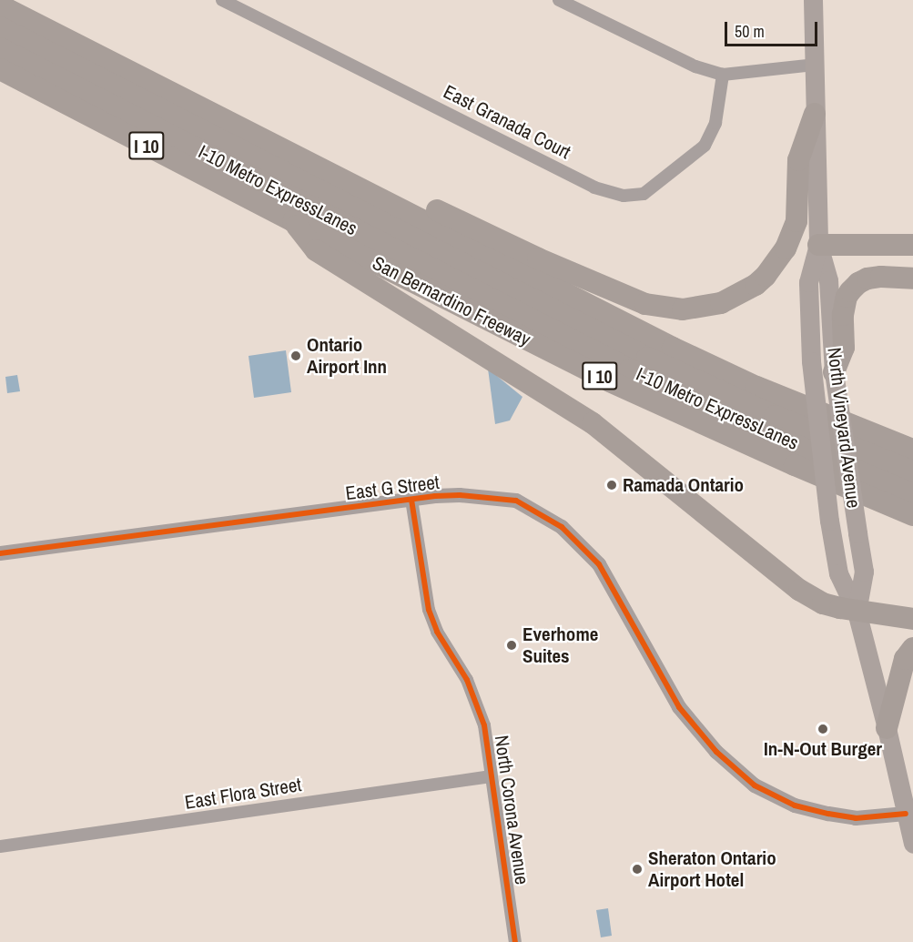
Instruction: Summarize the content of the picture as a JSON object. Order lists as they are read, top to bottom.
{
  "streets": {
    "highway": ["I 10", "I-10 Metro ExpressLanes", "San Bernardino Freeway"],
    "main road": ["North Vineyard Avenue"],
    "street": [
      "East Granada Court",
      "East G Street",
      "East Flora Street",
      "North Corona Avenue"
    ]
  },
  "crossings": [
    ["North Vineyard Avenue", "East G Street"],
    ["East G Street", "North Corona Avenue"],
    ["East Flora Street", "North Corona Avenue"]
  ],
  "places": [
    "Ontario Airport Inn",
    "Ramada Ontario",
    "Everhome Suites",
    "In-N-Out Burger",
    "Sheraton Ontario Airport Hotel"
  ],
  "scale_bar": "50 m"
}
